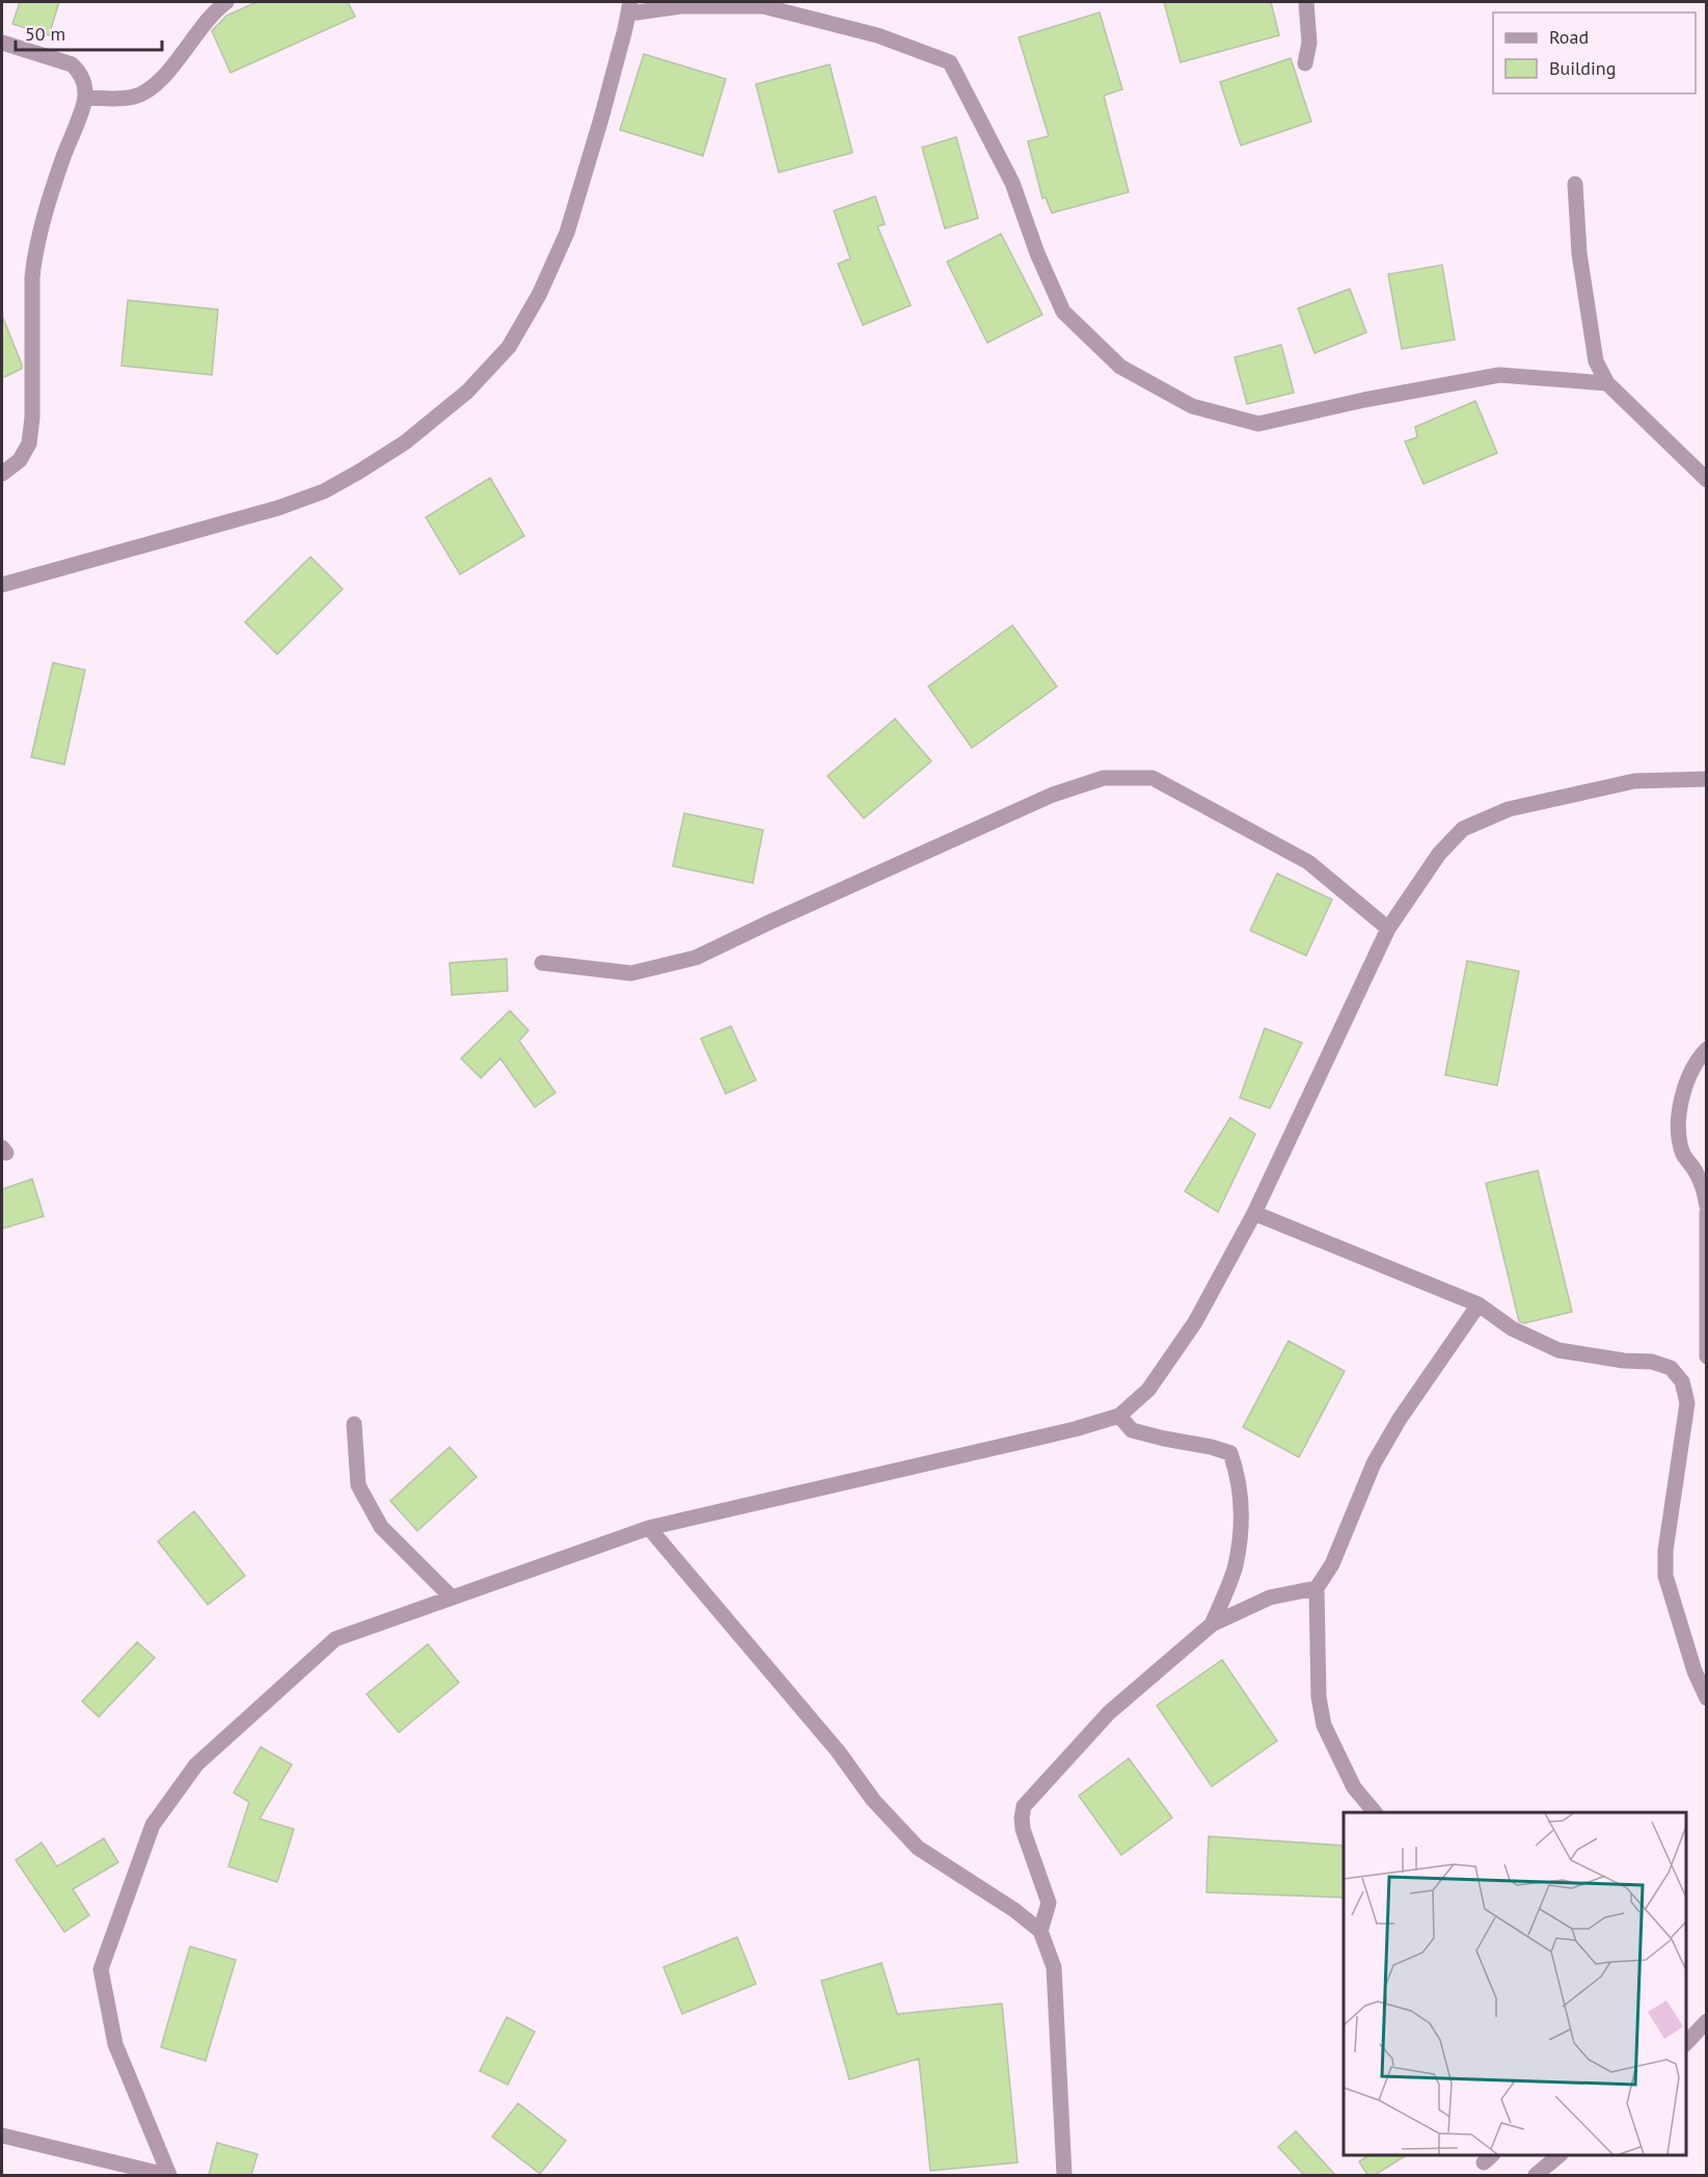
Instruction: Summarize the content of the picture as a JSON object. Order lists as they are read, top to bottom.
{
  "legend": ["Road", "Building"],
  "scale_bar": "50 m"
}
